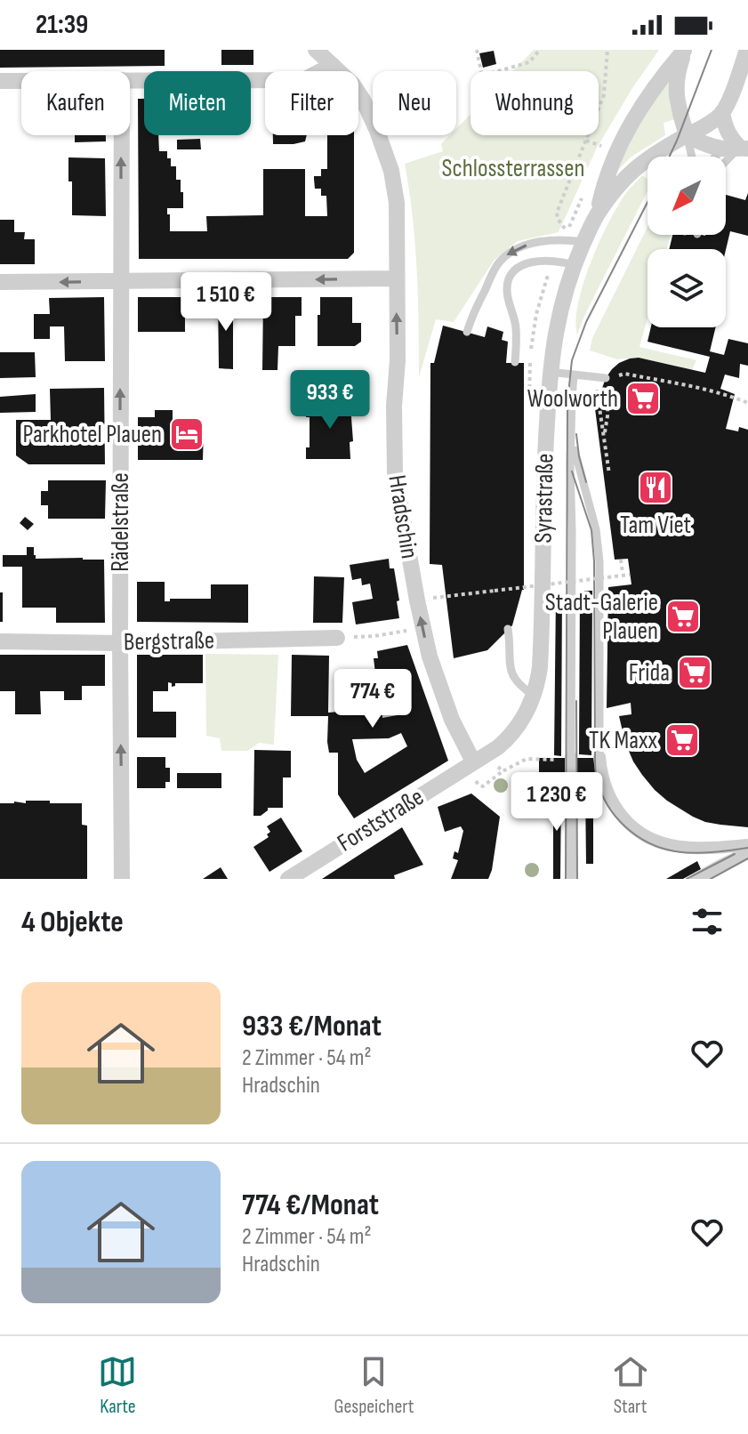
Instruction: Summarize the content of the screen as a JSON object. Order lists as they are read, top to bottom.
{
  "streets": {
    "street": [
      "Syrastraße",
      "Hradschin",
      "Rädelstraße",
      "Bergstraße",
      "Forststraße"
    ]
  },
  "crossings": [
    ["Syrastraße", "Hradschin"],
    ["Syrastraße", "Forststraße"],
    ["Hradschin", "Forststraße"],
    ["Rädelstraße", "Bergstraße"]
  ],
  "one_way": ["Hradschin", "Rädelstraße"],
  "parks": ["Schlossterrassen"],
  "places": {
    "supermarket": [
      "Woolworth",
      "Stadt-Galerie Plauen",
      "Frida",
      "TK Maxx"
    ],
    "hotel": ["Parkhotel Plauen"],
    "restaurant": ["Tam Viet"]
  },
  "north": "bottom left",
  "page": {
    "status": "21:39",
    "chip": [
      "Kaufen",
      "Mieten",
      "Filter",
      "Neu",
      "Wohnung"
    ],
    "price": [
      "1 510 €",
      "933 €",
      "774 €",
      "1 230 €"
    ],
    "heading": "4 Objekte",
    "list": [
      {
        "name": "933 €/Monat",
        "note": "2 Zimmer · 54 m² · Hradschin"
      },
      {
        "name": "774 €/Monat",
        "note": "2 Zimmer · 54 m² · Hradschin"
      }
    ],
    "tabs": ["Karte", "Gespeichert", "Start"]
  }
}
